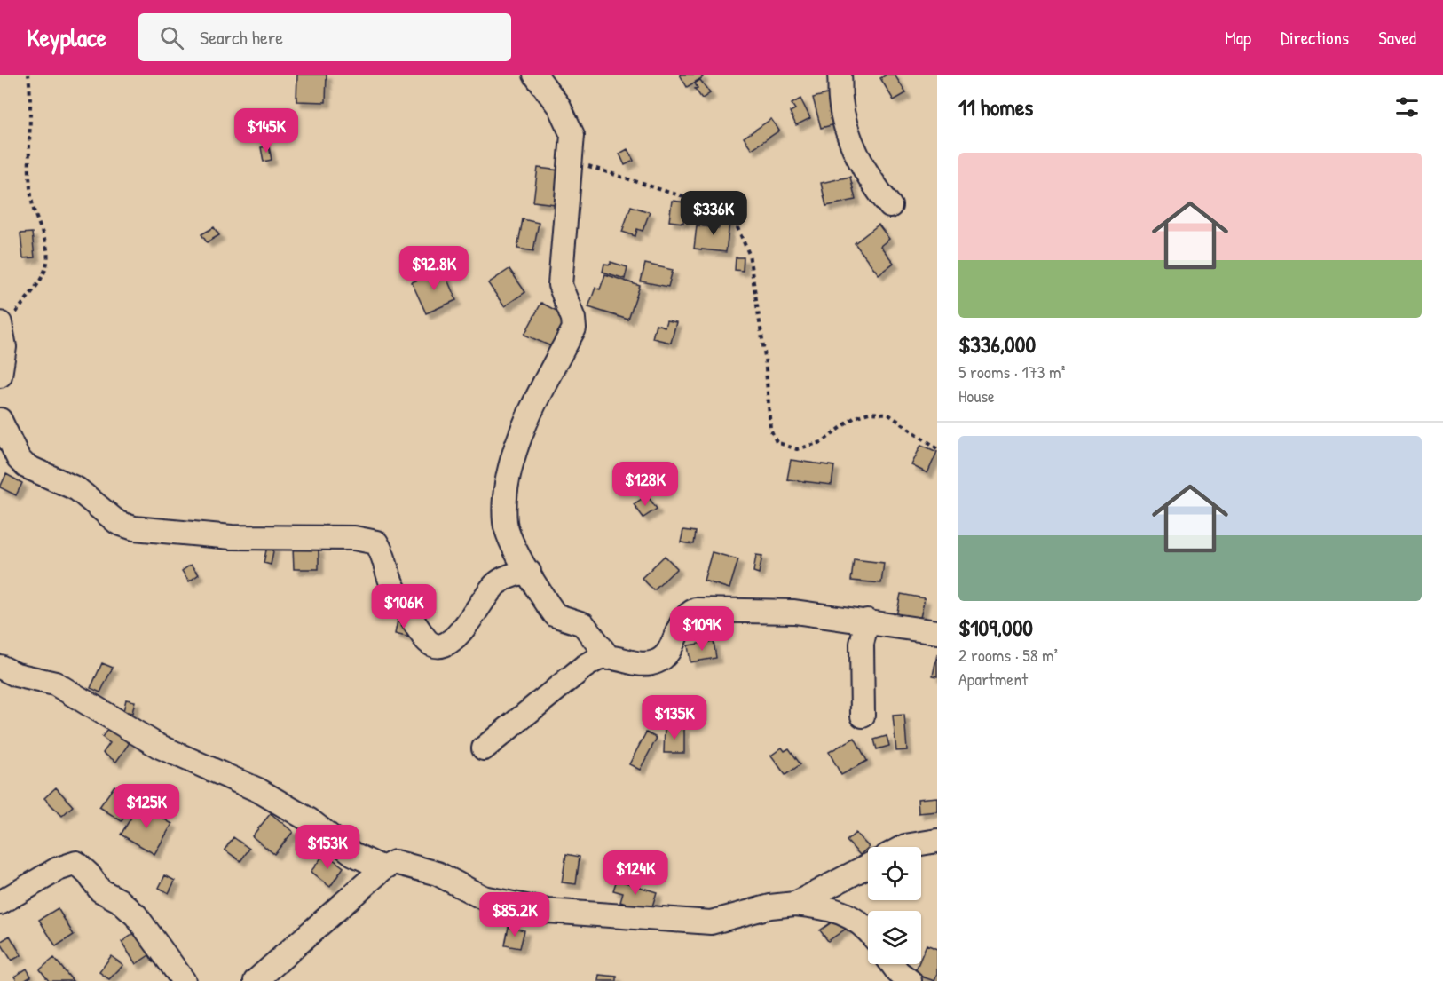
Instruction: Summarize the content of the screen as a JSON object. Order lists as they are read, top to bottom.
{
  "page": {
    "header": "Keyplace",
    "search": "Search here",
    "nav": ["Map", "Directions", "Saved"],
    "heading": "11 homes",
    "price": [
      "$145K",
      "$336K",
      "$92.8K",
      "$128K",
      "$106K",
      "$109K",
      "$135K",
      "$125K",
      "$153K",
      "$124K",
      "$85.2K"
    ],
    "list": [
      {
        "name": "$336,000",
        "note": "5 rooms · 173 m² · House"
      },
      {
        "name": "$109,000",
        "note": "2 rooms · 58 m² · Apartment"
      }
    ]
  }
}
